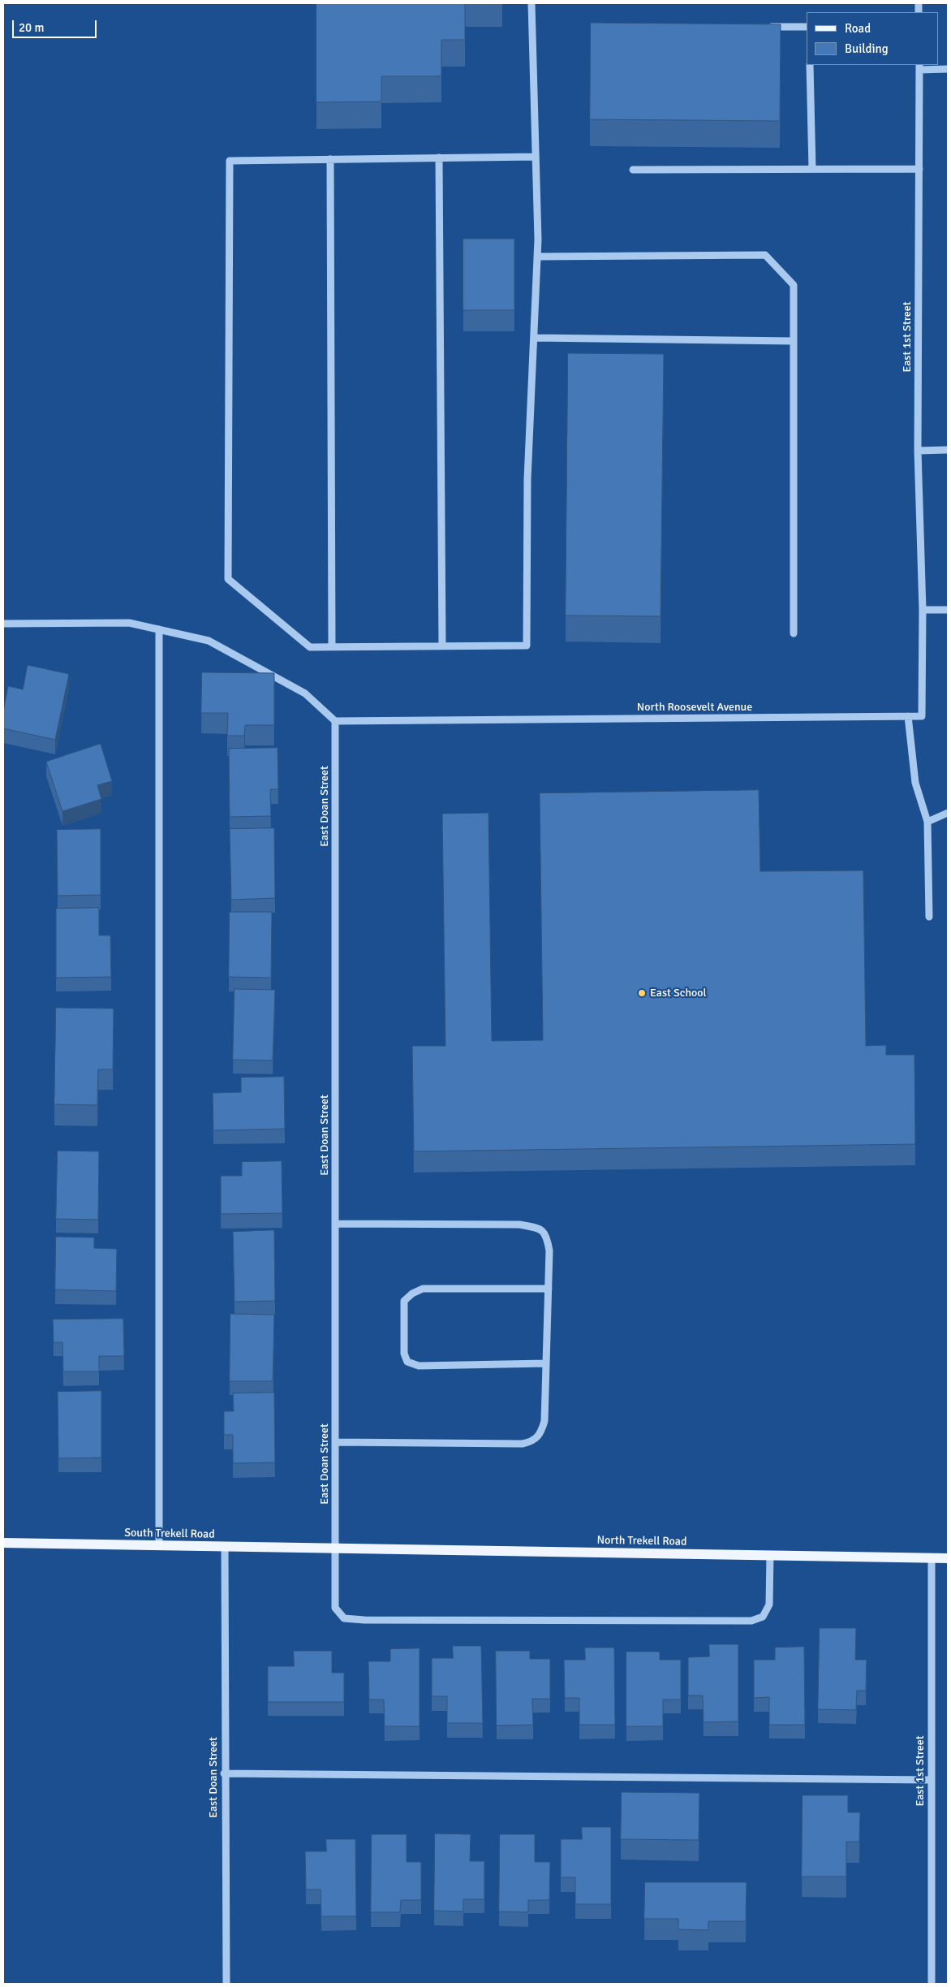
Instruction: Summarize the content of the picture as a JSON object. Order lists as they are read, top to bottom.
{
  "streets": {
    "main road": ["South Trekell Road", "North Trekell Road"],
    "street": ["East 1st Street", "North Roosevelt Avenue", "East Doan Street"]
  },
  "crossings": [
    ["East 1st Street", "North Roosevelt Avenue"],
    ["East 1st Street", "North Trekell Road"],
    ["North Roosevelt Avenue", "East Doan Street"],
    ["East Doan Street", "South Trekell Road"],
    ["East Doan Street", "North Trekell Road"],
    ["South Trekell Road", "North Trekell Road"]
  ],
  "places": ["East School"],
  "legend": ["Road", "Building"],
  "scale_bar": "20 m"
}
